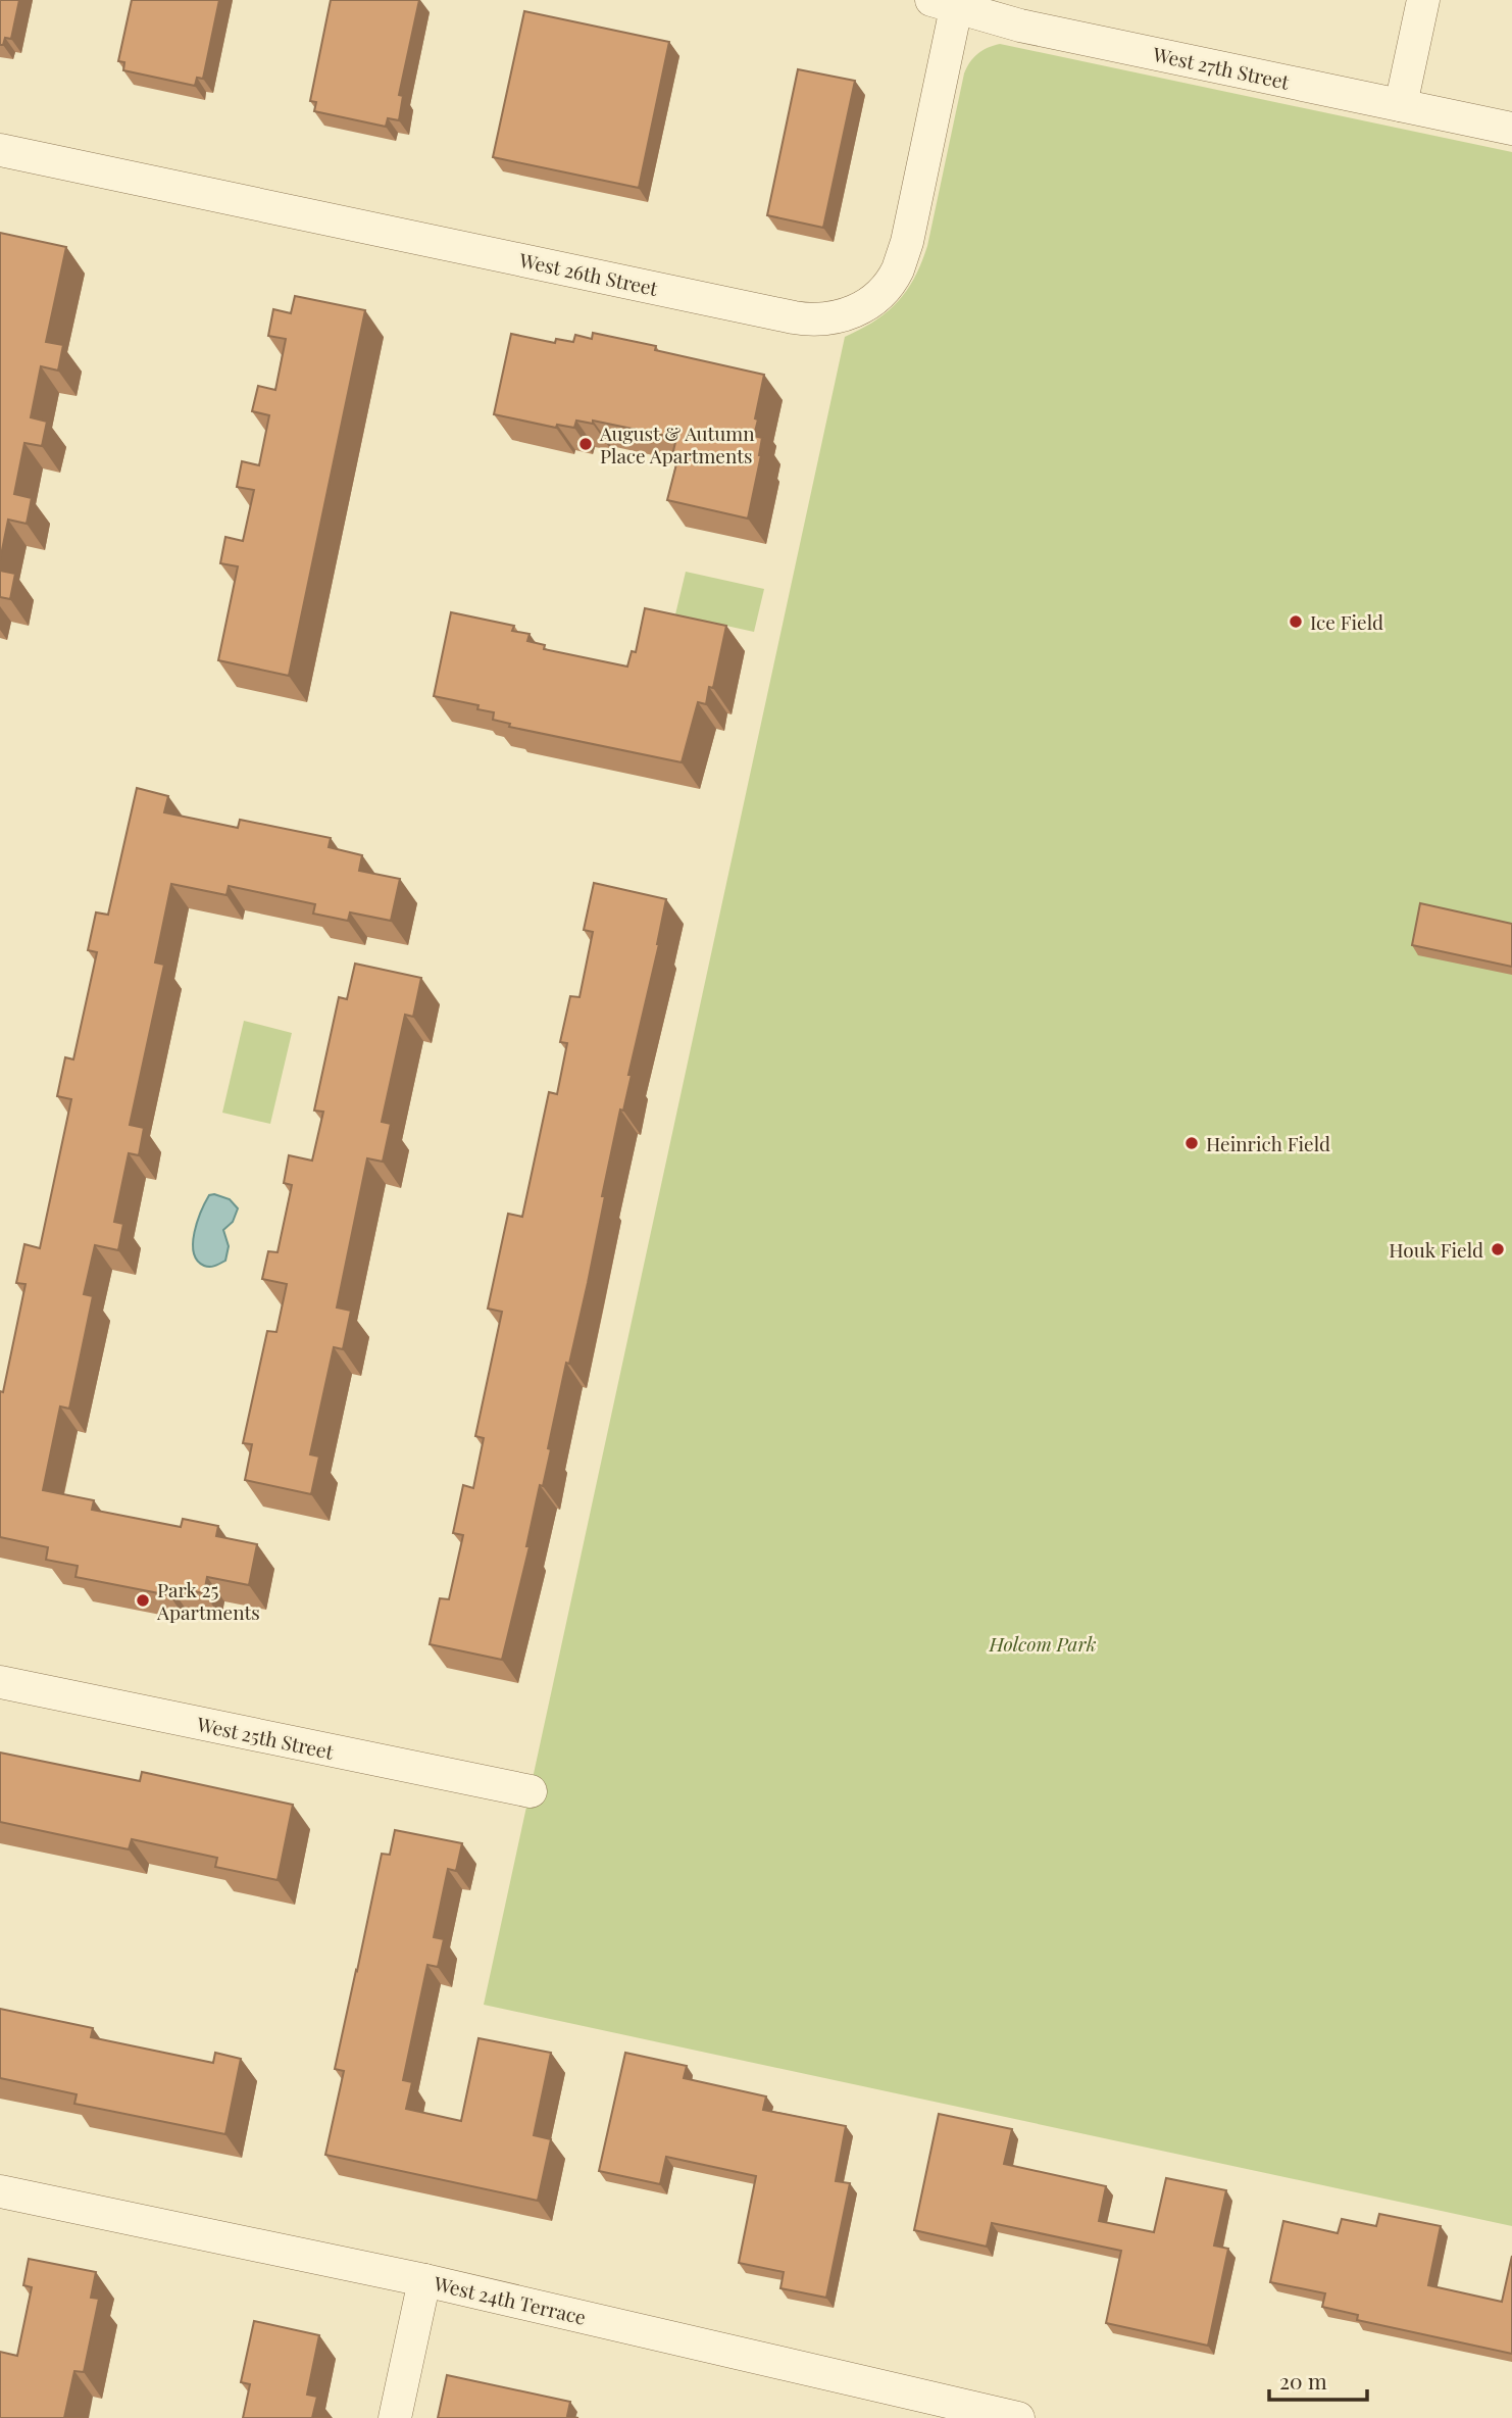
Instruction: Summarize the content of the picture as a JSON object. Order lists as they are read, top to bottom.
{
  "streets": {
    "street": [
      "West 27th Street",
      "West 26th Street",
      "West 25th Street",
      "West 24th Terrace"
    ]
  },
  "crossings": [
    ["West 27th Street", "West 26th Street"]
  ],
  "parks": ["Holcom Park"],
  "places": [
    "August & Autumn Place Apartments",
    "Ice Field",
    "Heinrich Field",
    "Houk Field",
    "Park 25 Apartments"
  ],
  "scale_bar": "20 m"
}
